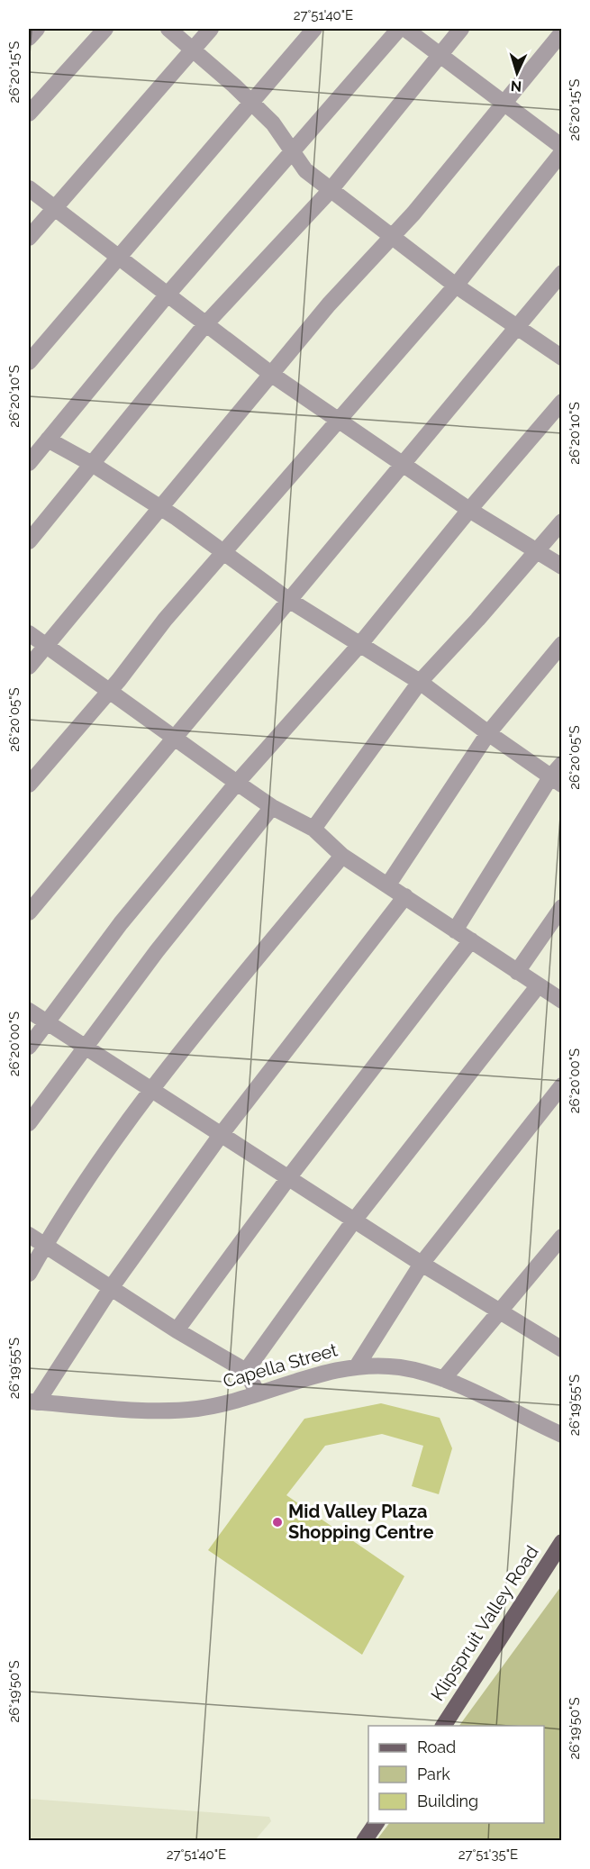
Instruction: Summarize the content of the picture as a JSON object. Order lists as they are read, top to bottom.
{
  "streets": {
    "main road": ["Klipspruit Valley Road"],
    "street": ["Capella Street"]
  },
  "places": ["Mid Valley Plaza Shopping Centre"],
  "legend": ["Road", "Park", "Building"],
  "north": "bottom",
  "coordinates": [
    "27°51'40\"E",
    "26°20'15\"S",
    "26°20'10\"S",
    "26°20'05\"S",
    "26°20'00\"S",
    "26°19'55\"S",
    "26°19'50\"S",
    "27°51'35\"E"
  ]
}
